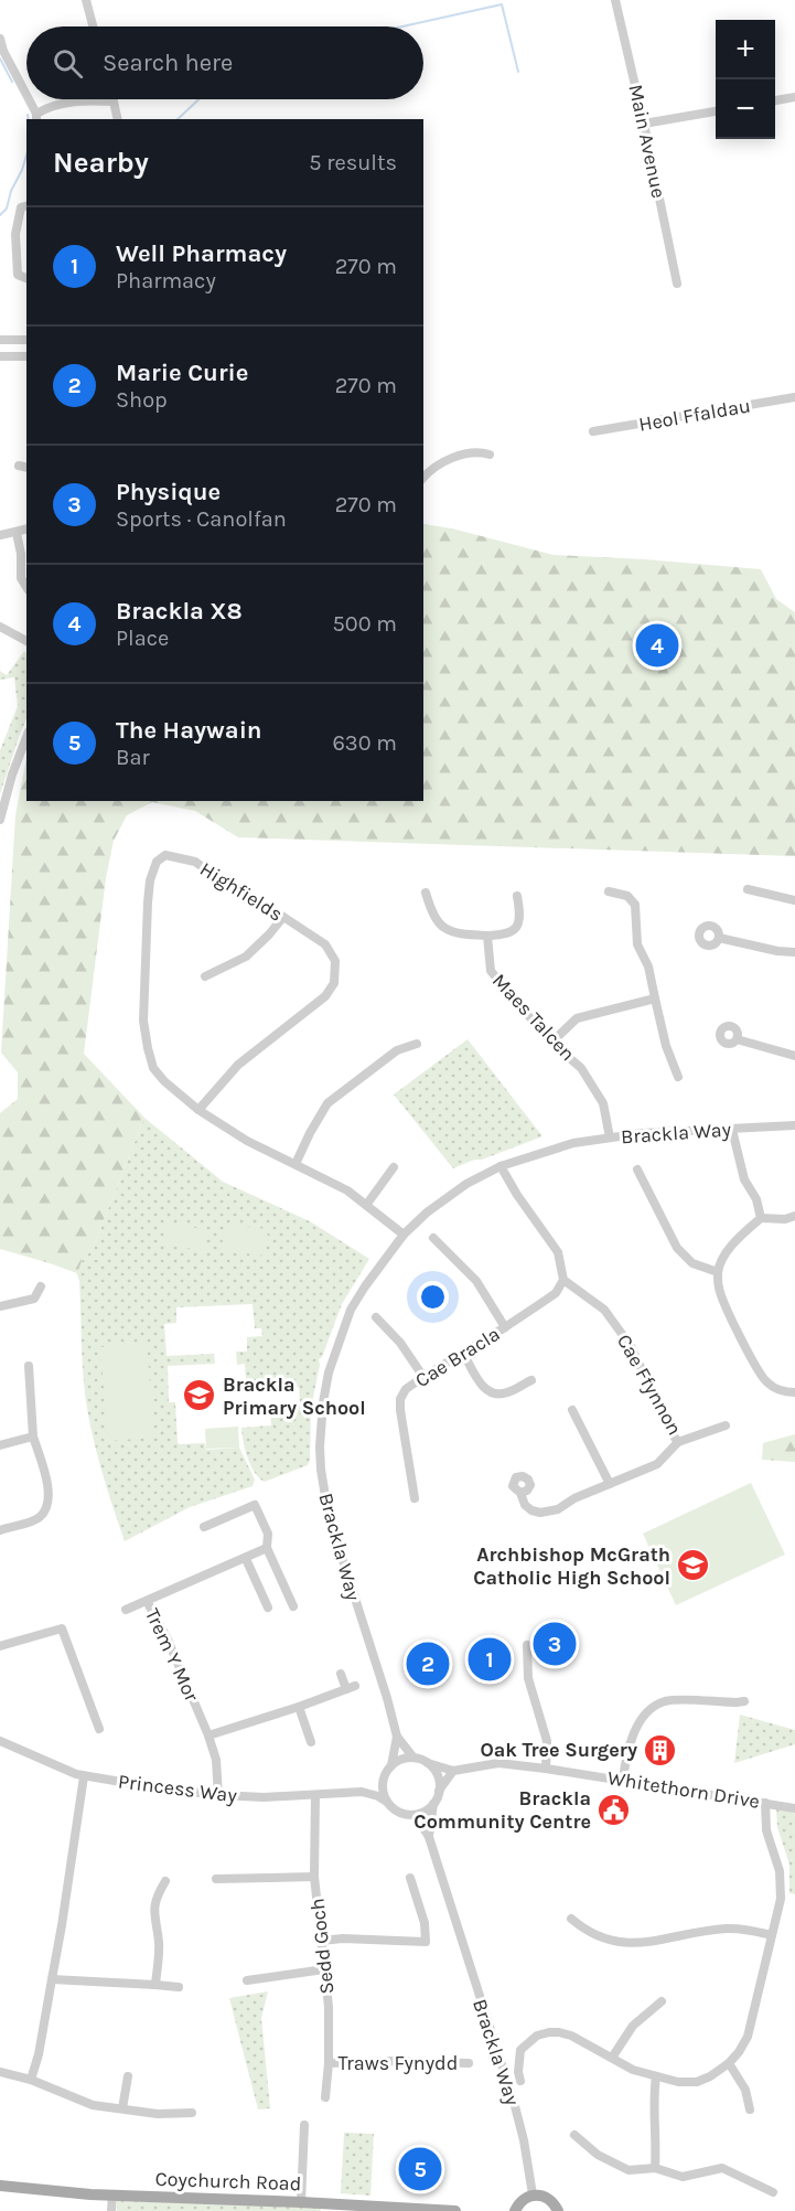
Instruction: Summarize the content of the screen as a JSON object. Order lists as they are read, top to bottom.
{
  "streets": {
    "main road": ["Coychurch Road"],
    "street": [
      "Main Avenue",
      "Heol Ffaldau",
      "Highfields",
      "Maes Talcen",
      "Brackla Way",
      "Cae Bracla",
      "Cae Ffynnon",
      "Trem Y Mor",
      "Princess Way",
      "Whitethorn Drive",
      "Sedd Goch",
      "Traws Fynydd"
    ]
  },
  "crossings": [
    ["Highfields", "Brackla Way"],
    ["Maes Talcen", "Brackla Way"],
    ["Brackla Way", "Princess Way"],
    ["Brackla Way", "Whitethorn Drive"],
    ["Cae Bracla", "Cae Ffynnon"],
    ["Trem Y Mor", "Princess Way"],
    ["Princess Way", "Whitethorn Drive"],
    ["Princess Way", "Sedd Goch"],
    ["Sedd Goch", "Traws Fynydd"]
  ],
  "places": {
    "school or university": ["Brackla Primary School", "Archbishop McGrath Catholic High School"],
    "building": ["Oak Tree Surgery"],
    "public building": ["Brackla Community Centre"]
  },
  "page": {
    "map_buttons": ["+", "−"],
    "search": "Search here",
    "heading": ["Nearby", "5 results"],
    "list": [
      {
        "mark": "1",
        "name": "Well Pharmacy",
        "note": "Pharmacy",
        "value": "270 m"
      },
      {
        "mark": "2",
        "name": "Marie Curie",
        "note": "Shop",
        "value": "270 m"
      },
      {
        "mark": "3",
        "name": "Physique",
        "note": "Sports · Canolfan",
        "value": "270 m"
      },
      {
        "mark": "4",
        "name": "Brackla X8",
        "note": "Place",
        "value": "500 m"
      },
      {
        "mark": "5",
        "name": "The Haywain",
        "note": "Bar",
        "value": "630 m"
      }
    ],
    "pins": [
      "4",
      "3",
      "1",
      "2",
      "5"
    ]
  }
}
